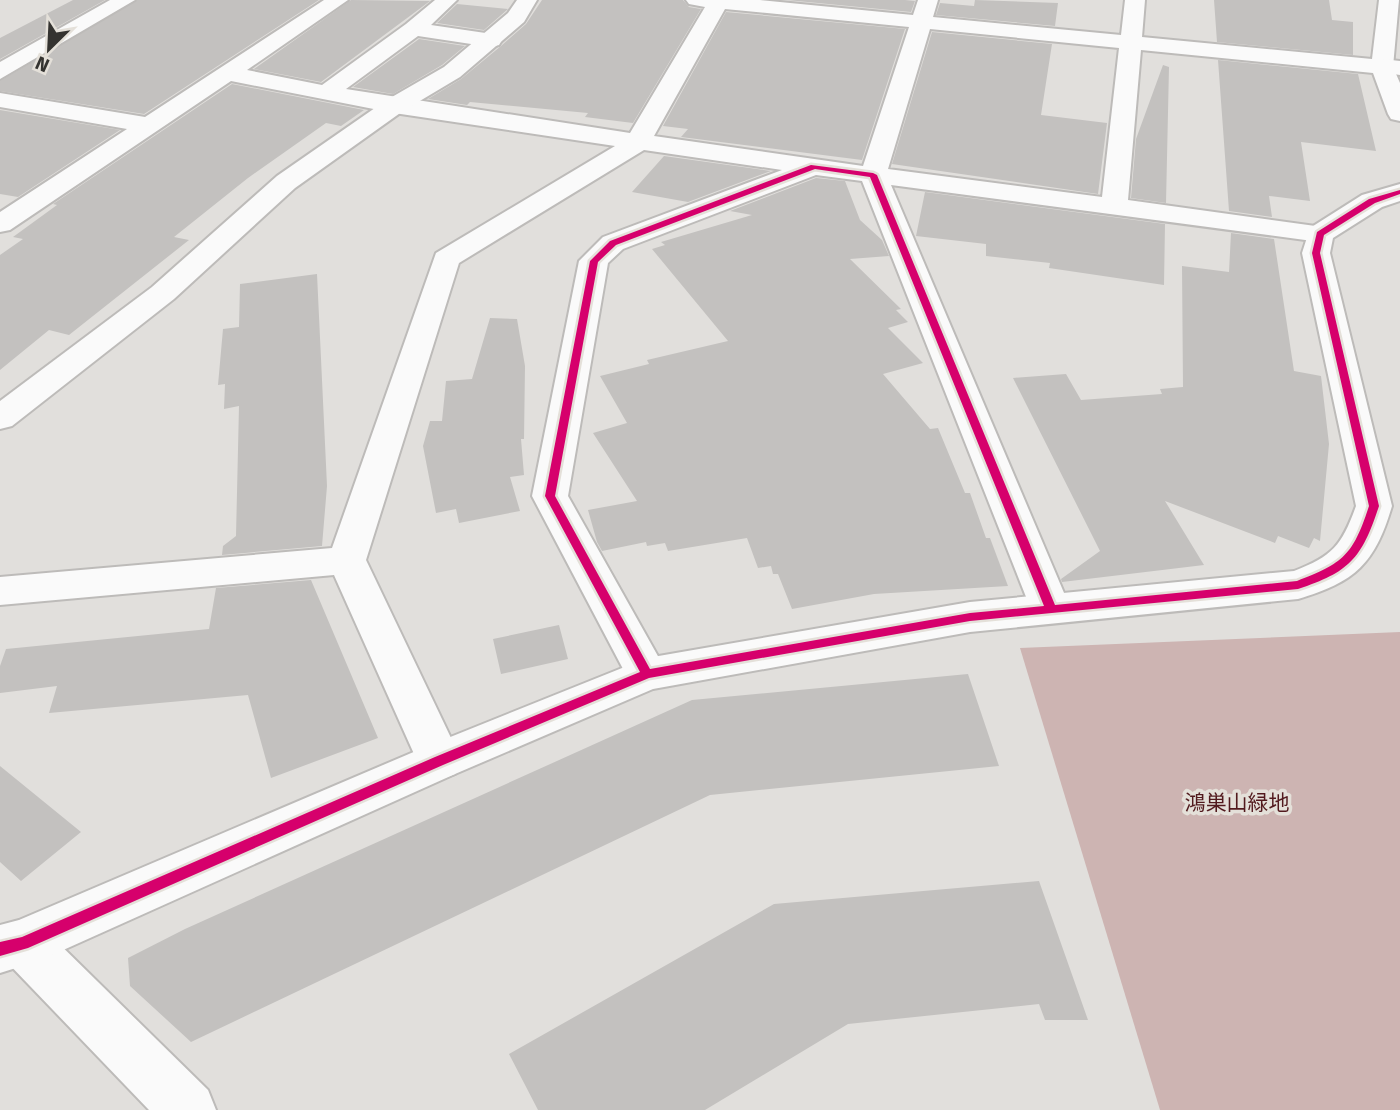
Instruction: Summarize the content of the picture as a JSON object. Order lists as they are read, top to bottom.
{
  "parks": ["鴻巣山緑地"],
  "north": "bottom left"
}
